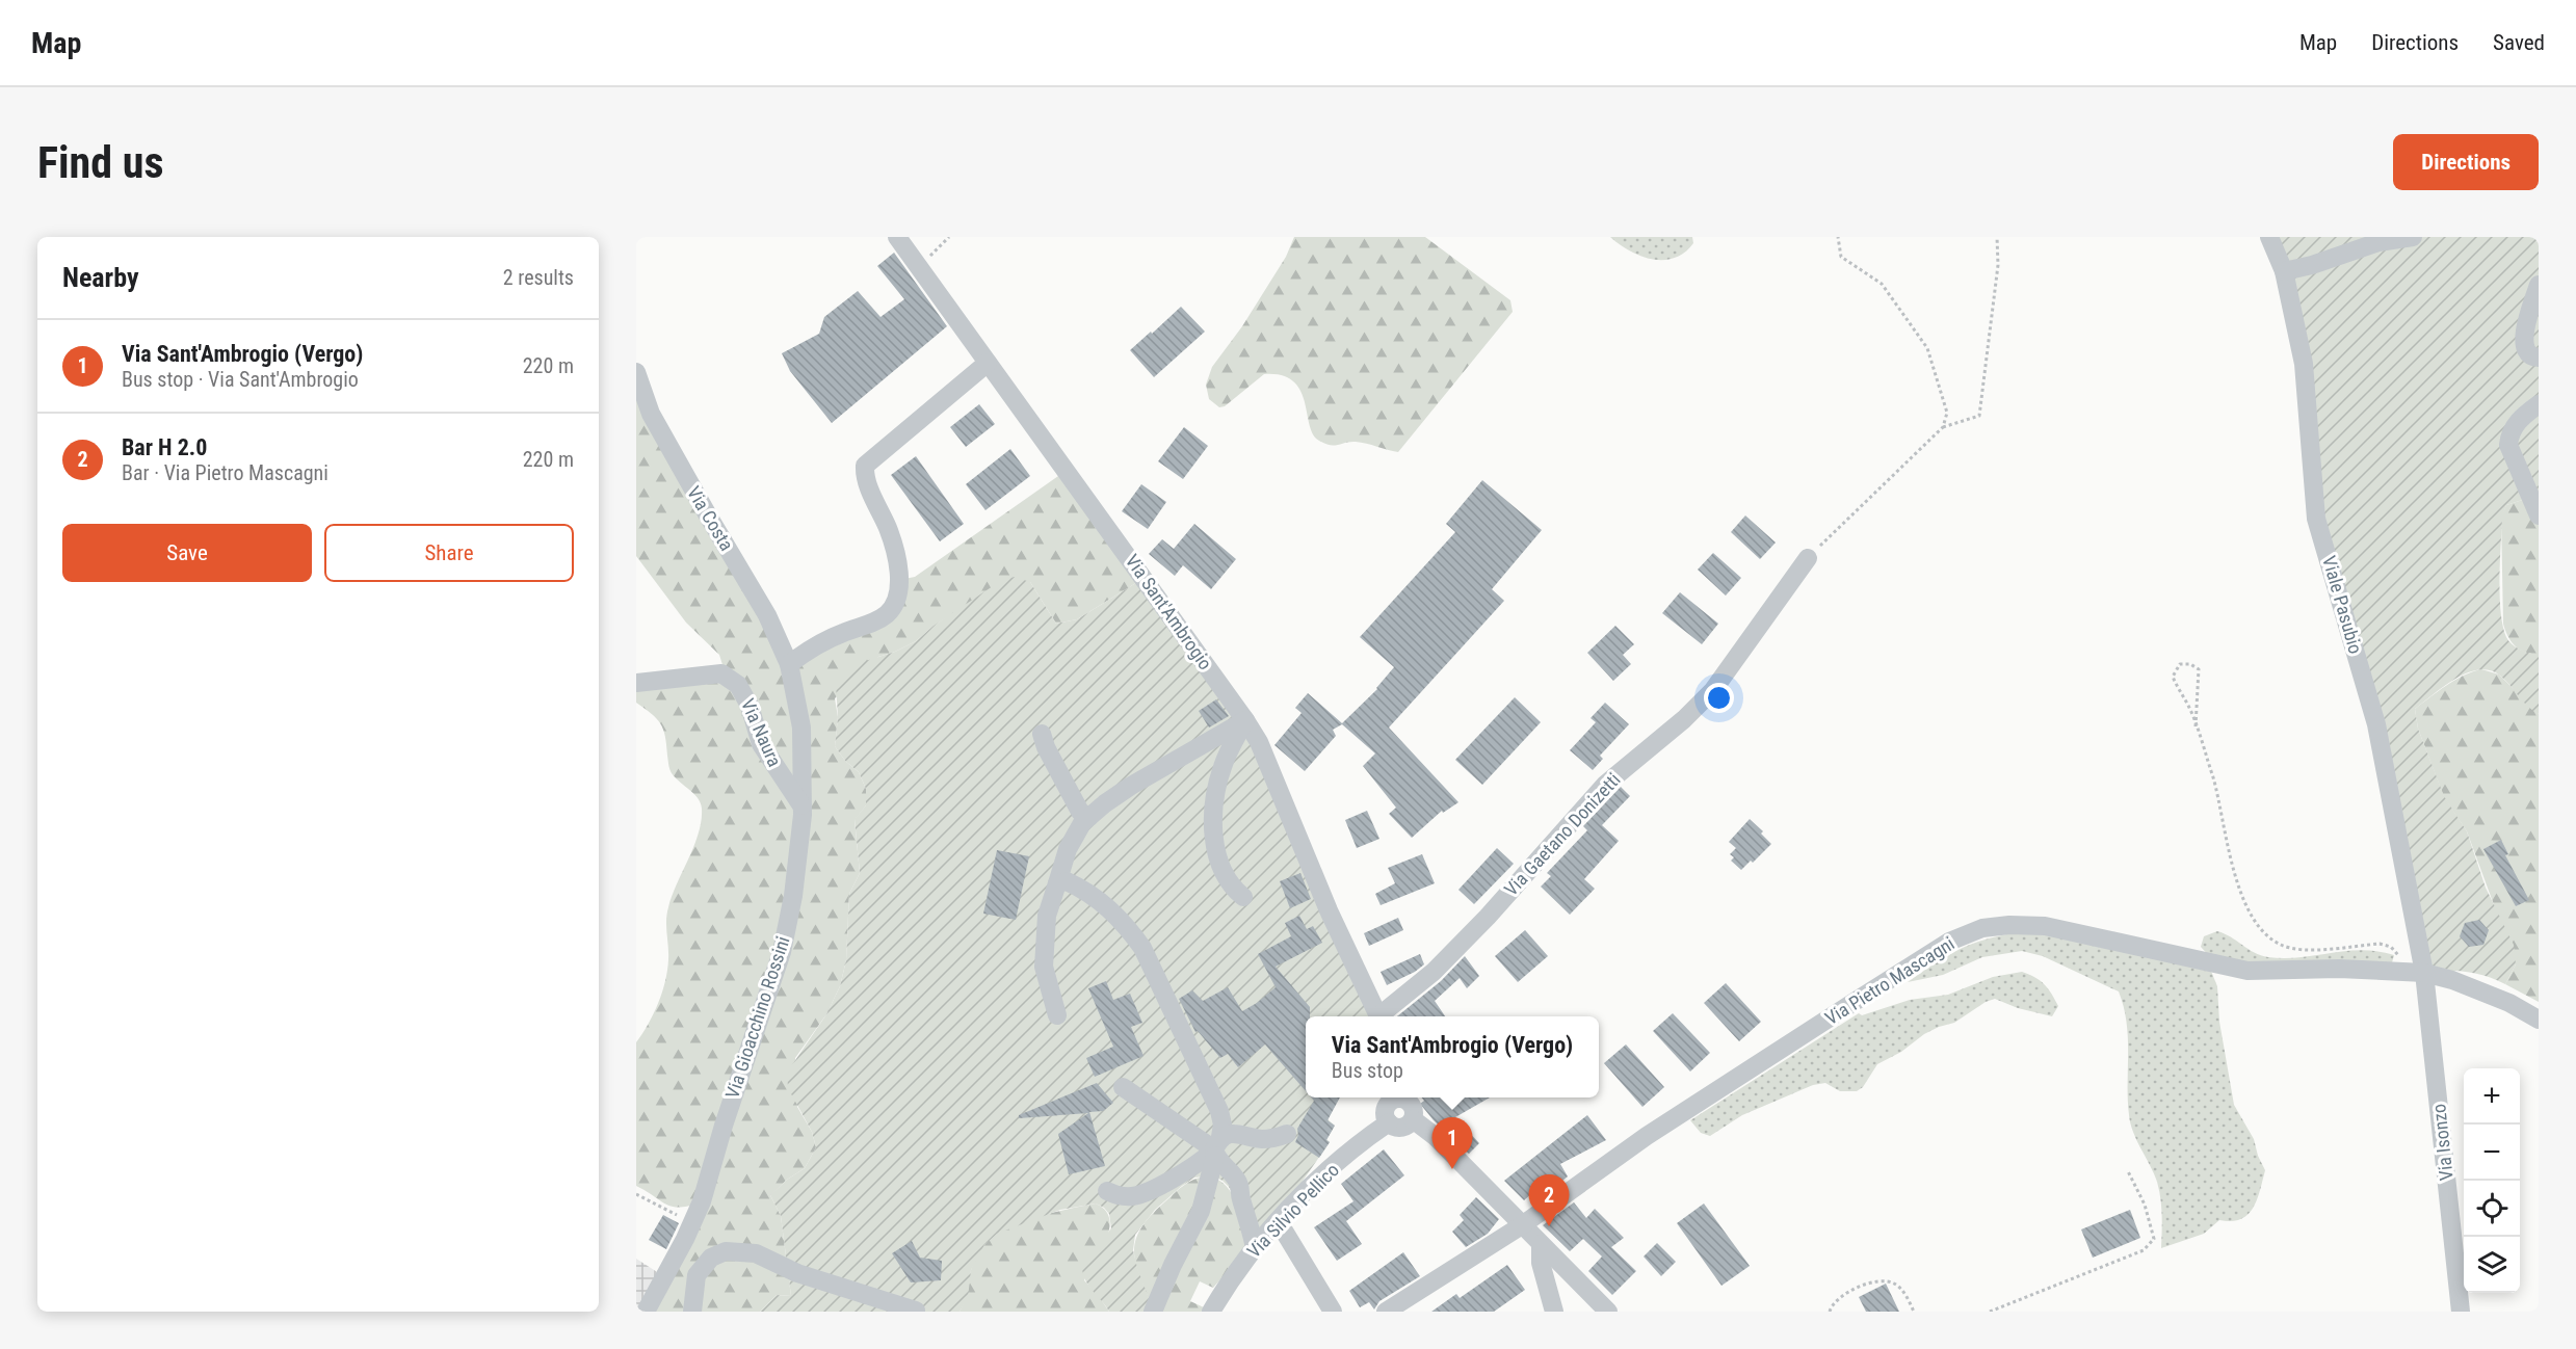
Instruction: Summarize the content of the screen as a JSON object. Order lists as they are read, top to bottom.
{
  "streets": {
    "street": [
      "Via Costa",
      "Viale Pasubio",
      "Via Sant'Ambrogio",
      "Via Naura",
      "Via Gaetano Donizetti",
      "Via Pietro Mascagni",
      "Via Gioacchino Rossini",
      "Via Isonzo",
      "Via Silvio Pellico"
    ]
  },
  "crossings": [
    ["Via Costa", "Via Gioacchino Rossini"],
    ["Viale Pasubio", "Via Pietro Mascagni"],
    ["Viale Pasubio", "Via Isonzo"],
    ["Via Naura", "Via Gioacchino Rossini"],
    ["Via Pietro Mascagni", "Via Isonzo"]
  ],
  "page": {
    "header": "Map",
    "nav": ["Map", "Directions", "Saved"],
    "buttons": [
      "Directions",
      ["Save", "Share"]
    ],
    "title": "Find us",
    "heading": ["Nearby", "2 results"],
    "list": [
      {
        "mark": "1",
        "name": "Via Sant'Ambrogio (Vergo)",
        "note": "Bus stop · Via Sant'Ambrogio",
        "value": "220 m"
      },
      {
        "mark": "2",
        "name": "Bar H 2.0",
        "note": "Bar · Via Pietro Mascagni",
        "value": "220 m"
      }
    ],
    "popup": ["Via Sant'Ambrogio (Vergo)", "Bus stop"],
    "map_buttons": ["+", "−"],
    "pins": ["1", "2"]
  }
}
